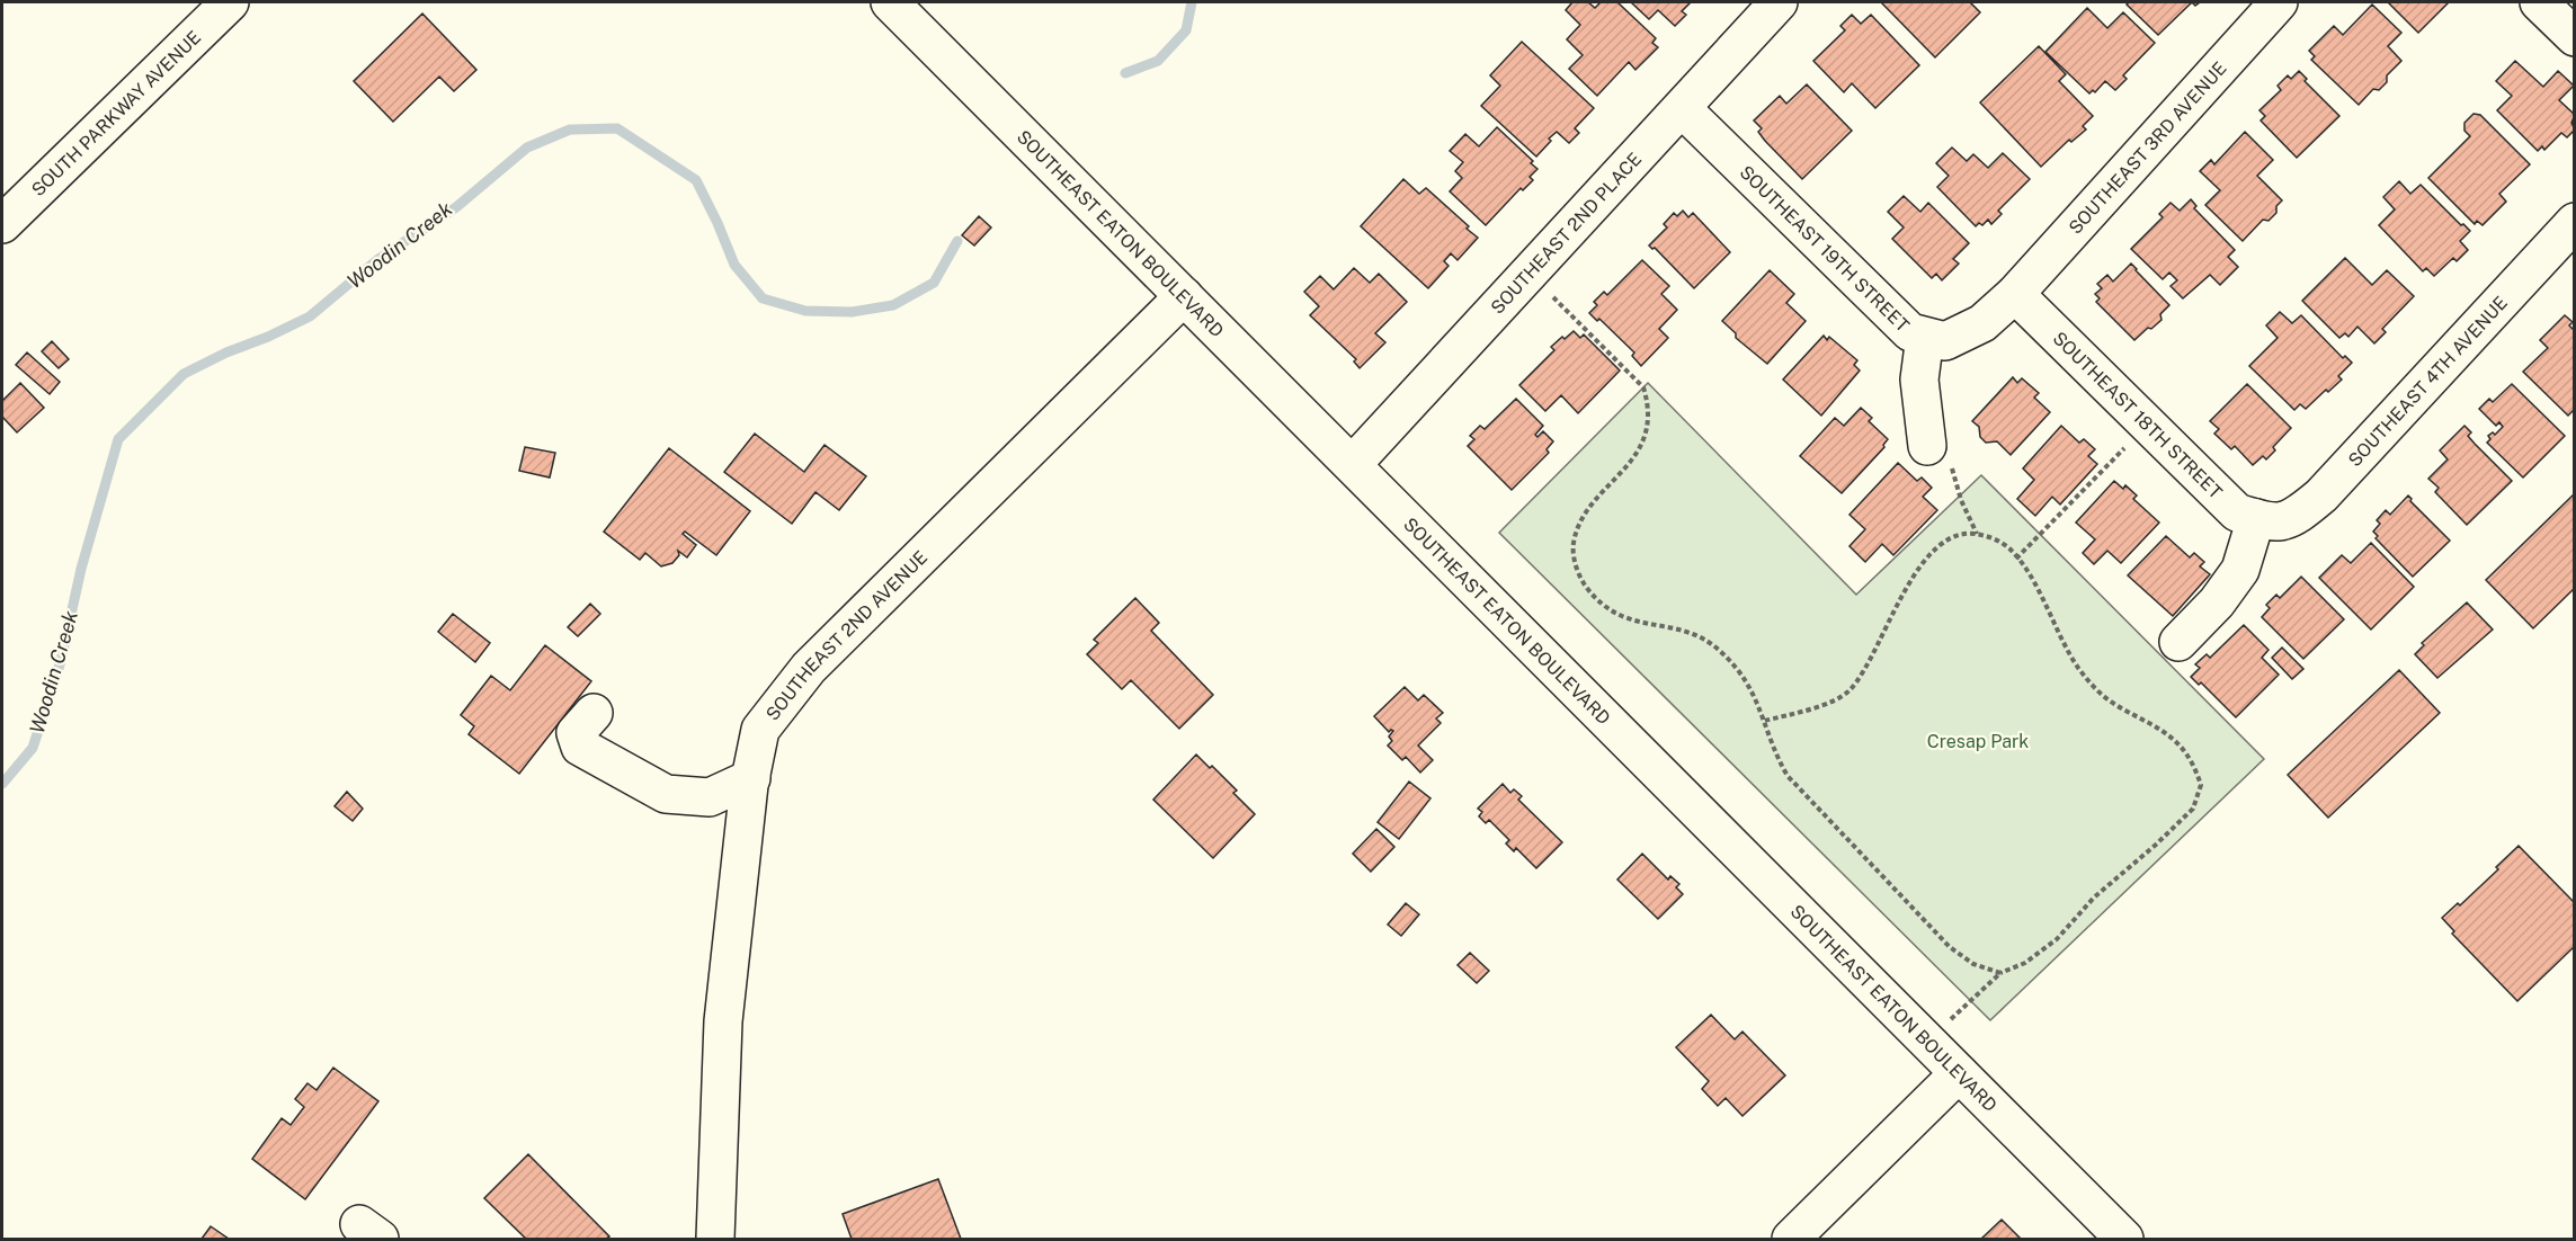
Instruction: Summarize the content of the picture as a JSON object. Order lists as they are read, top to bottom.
{
  "streets": {
    "street": [
      "SOUTH PARKWAY AVENUE",
      "SOUTHEAST 3RD AVENUE",
      "SOUTHEAST EATON BOULEVARD",
      "SOUTHEAST 2ND PLACE",
      "SOUTHEAST 19TH STREET",
      "SOUTHEAST 4TH AVENUE",
      "SOUTHEAST 18TH STREET",
      "SOUTHEAST 2ND AVENUE"
    ]
  },
  "crossings": [
    ["SOUTHEAST 3RD AVENUE", "SOUTHEAST 19TH STREET"],
    ["SOUTHEAST 3RD AVENUE", "SOUTHEAST 18TH STREET"],
    ["SOUTHEAST EATON BOULEVARD", "SOUTHEAST 2ND PLACE"],
    ["SOUTHEAST EATON BOULEVARD", "SOUTHEAST 2ND AVENUE"],
    ["SOUTHEAST 2ND PLACE", "SOUTHEAST 19TH STREET"],
    ["SOUTHEAST 19TH STREET", "SOUTHEAST 18TH STREET"],
    ["SOUTHEAST 4TH AVENUE", "SOUTHEAST 18TH STREET"]
  ],
  "water": ["Woodin Creek"],
  "parks": ["Cresap Park"]
}
